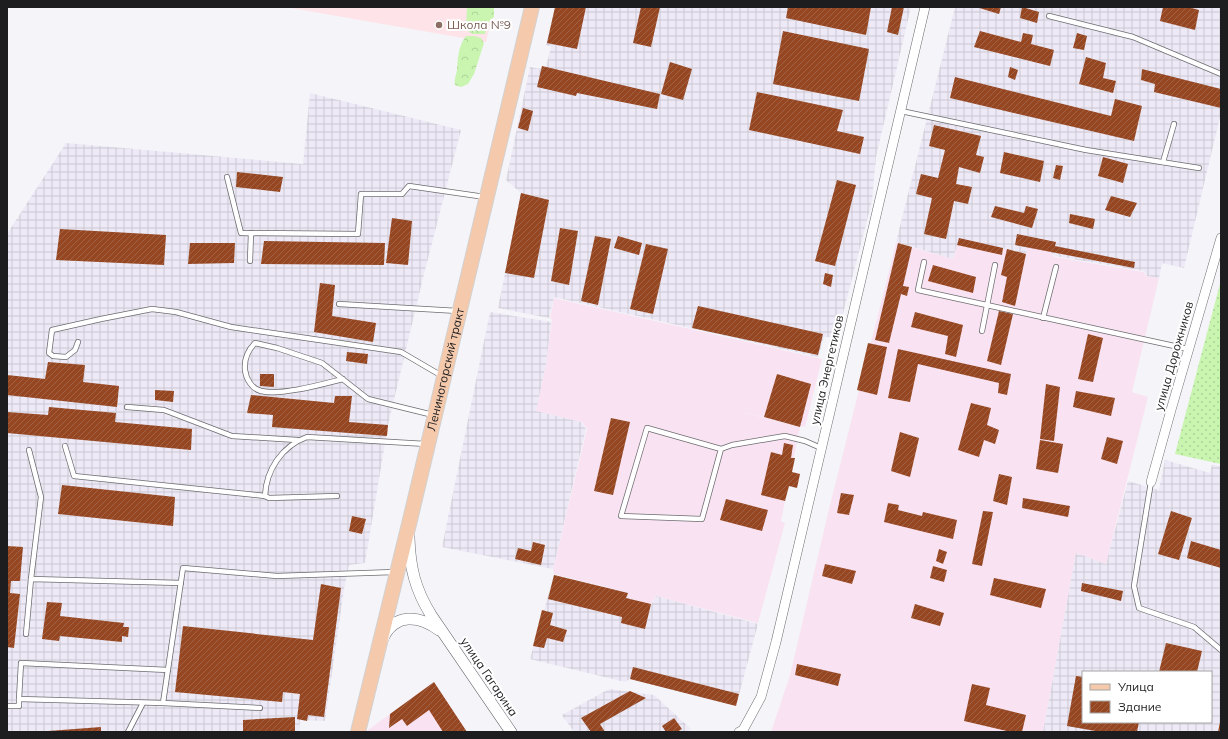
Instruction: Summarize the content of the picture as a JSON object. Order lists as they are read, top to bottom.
{
  "streets": {
    "main road": ["Лениногорский тракт"],
    "street": ["улица Дорожников", "улица Энергетиков", "улица Гагарина"]
  },
  "crossings": [
    ["Лениногорский тракт", "улица Гагарина"]
  ],
  "places": ["Школа №9"],
  "legend": ["Улица", "Здание"]
}
